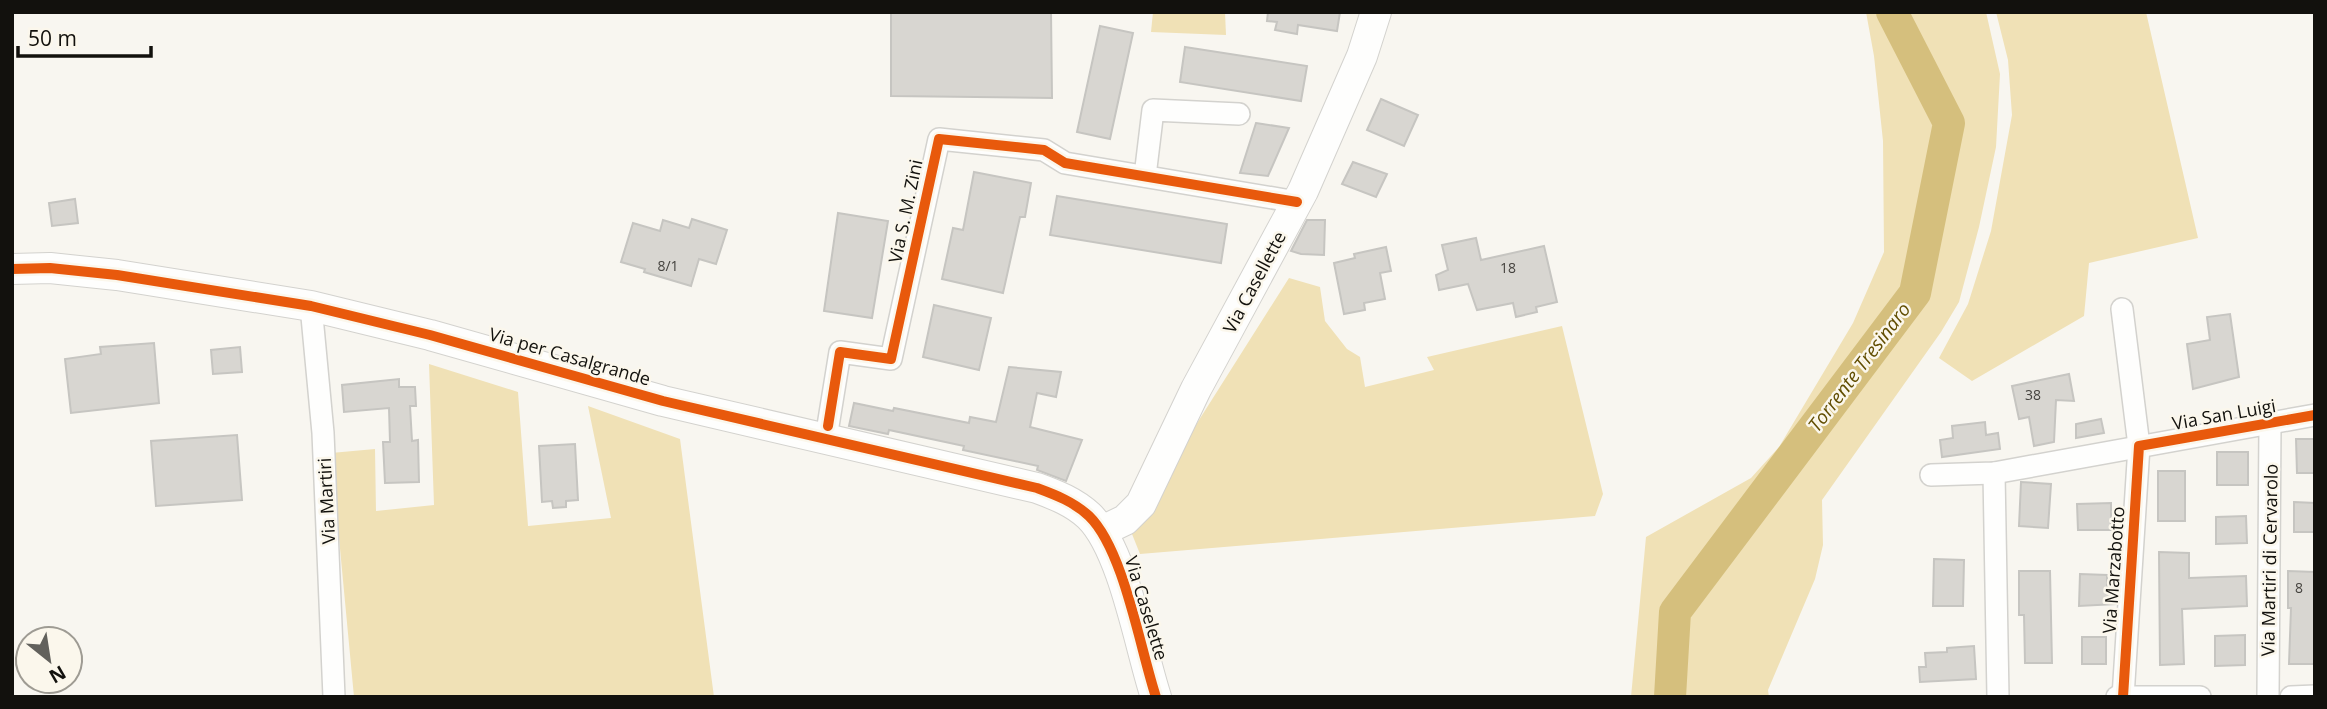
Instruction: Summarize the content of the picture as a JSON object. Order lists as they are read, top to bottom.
{
  "streets": {
    "street": [
      "Via S. M. Zini",
      "Via Casellette",
      "Via per Casalgrande",
      "Via San Luigi",
      "Via Martiri",
      "Via Martiri di Cervarolo",
      "Via Marzabotto",
      "Via Caselette"
    ]
  },
  "crossings": [
    ["Via S. M. Zini", "Via Casellette"],
    ["Via Casellette", "Via per Casalgrande"],
    ["Via Casellette", "Via Caselette"],
    ["Via per Casalgrande", "Via Martiri"],
    ["Via per Casalgrande", "Via Caselette"],
    ["Via San Luigi", "Via Martiri di Cervarolo"],
    ["Via San Luigi", "Via Marzabotto"]
  ],
  "water": ["Torrente Tresinaro"],
  "house_numbers": [
    "8/1",
    "18",
    "38",
    "8"
  ],
  "scale_bar": "50 m",
  "north": "bottom right"
}
